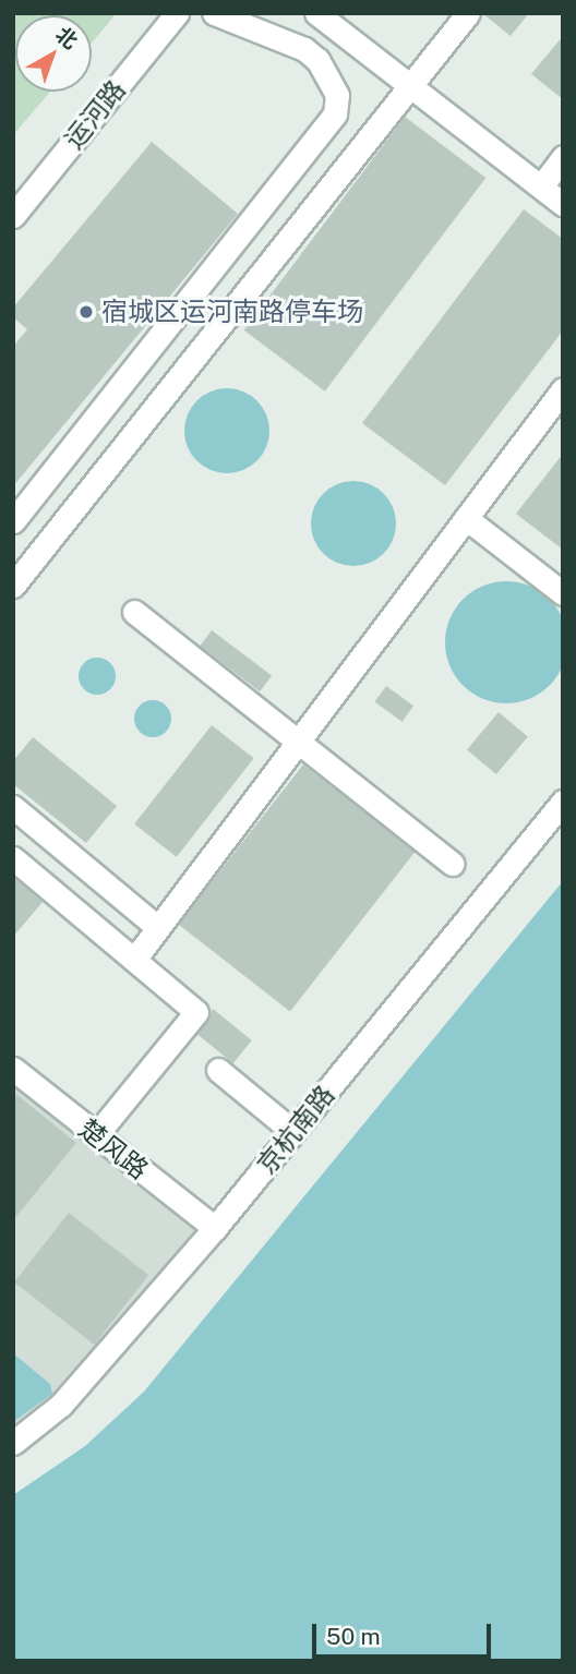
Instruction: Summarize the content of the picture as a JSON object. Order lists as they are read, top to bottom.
{
  "streets": {
    "street": ["运河路", "京杭南路", "楚风路"]
  },
  "crossings": [
    ["京杭南路", "楚风路"]
  ],
  "places": ["宿城区运河南路停车场"],
  "scale_bar": "50 m",
  "north": "top right"
}
